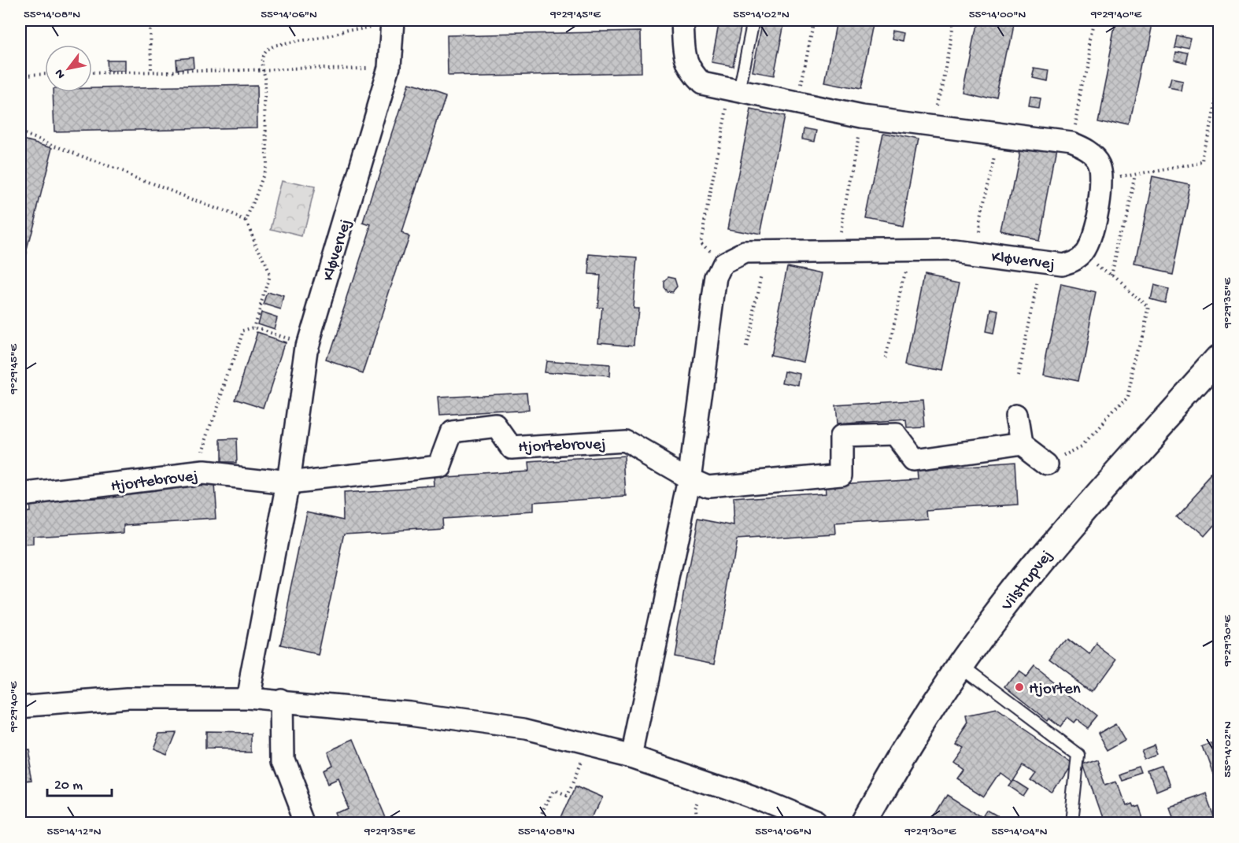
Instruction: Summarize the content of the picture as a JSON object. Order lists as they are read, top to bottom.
{
  "streets": {
    "street": ["Kløvervej", "Hjortebrovej", "Vilstrupvej"]
  },
  "crossings": [
    ["Kløvervej", "Hjortebrovej"]
  ],
  "places": ["Hjorten"],
  "scale_bar": "20 m",
  "north": "bottom left",
  "coordinates": [
    "55°14'08\"N",
    "55°14'06\"N",
    "9°29'45\"E",
    "55°14'02\"N",
    "55°14'00\"N",
    "9°29'40\"E",
    "9°29'35\"E",
    "9°29'30\"E",
    "55°14'12\"N",
    "55°14'04\"N"
  ]
}
